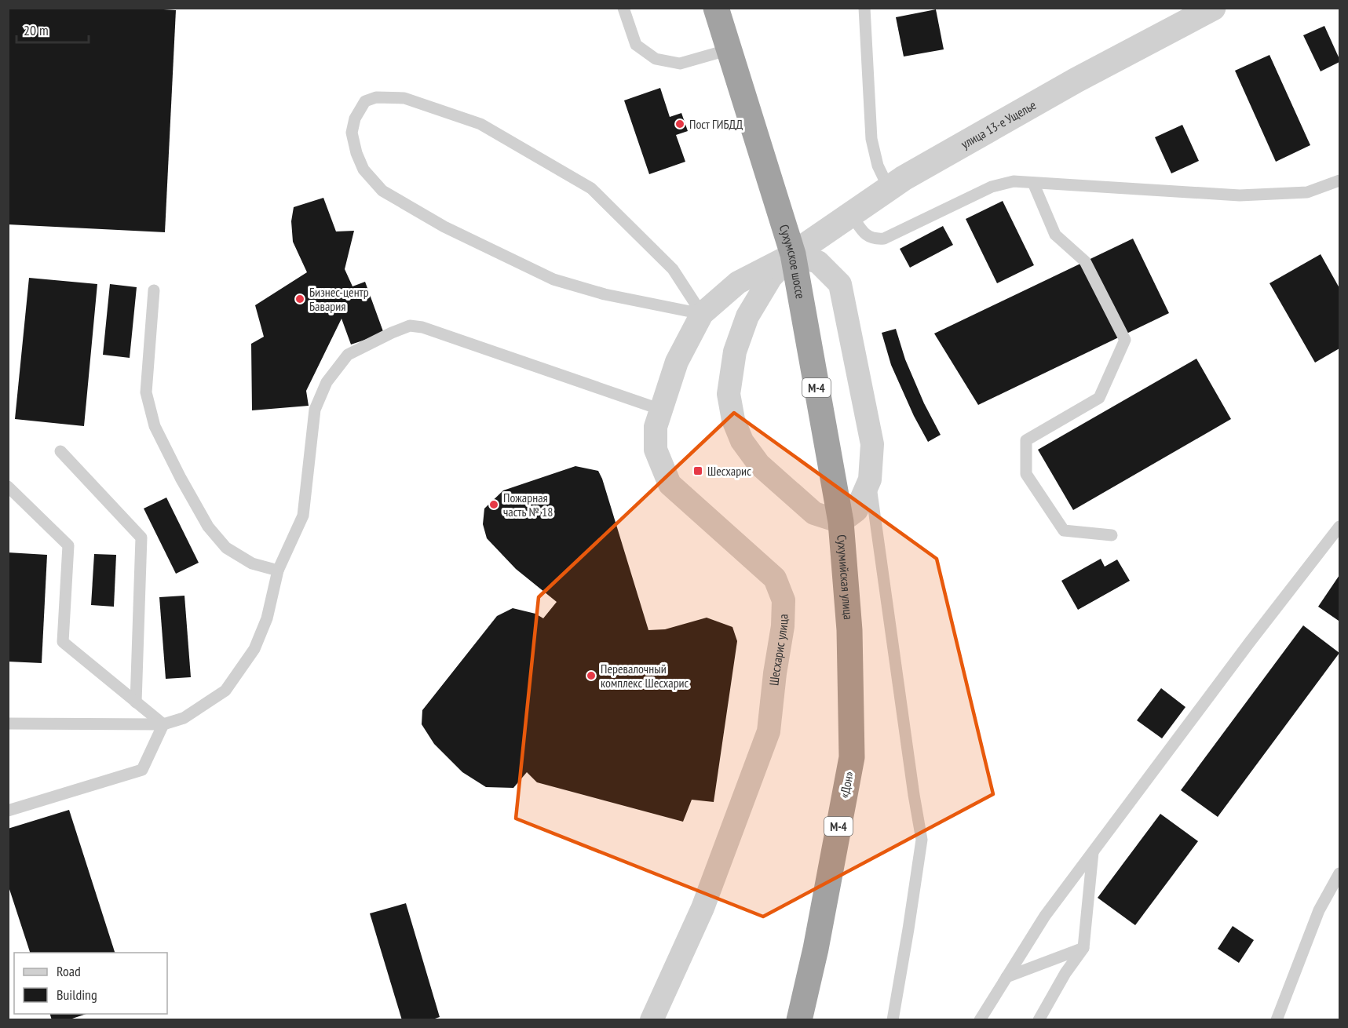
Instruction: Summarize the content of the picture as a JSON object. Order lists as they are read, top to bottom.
{
  "streets": {
    "highway": [
      "Сухумское шоссе",
      "М-4",
      "Сухумийская улица",
      "«Дон»"
    ],
    "street": ["улица 13-е Ущелье", "Шесхарис улица"]
  },
  "crossings": [
    ["улица 13-е Ущелье", "Сухумское шоссе"],
    ["улица 13-е Ущелье", "Шесхарис улица"],
    ["Сухумское шоссе", "Сухумийская улица"],
    ["Сухумское шоссе", "Шесхарис улица"],
    ["Сухумийская улица", "«Дон»"]
  ],
  "places": {
    "other": [
      "Пост ГИБДД",
      "Бизнес-центр Бавария",
      "Пожарная часть № 18",
      "Перевалочный комплекс Шесхарис"
    ],
    "transit": ["Шесхарис"]
  },
  "legend": ["Road", "Building"],
  "scale_bar": "20 m"
}
